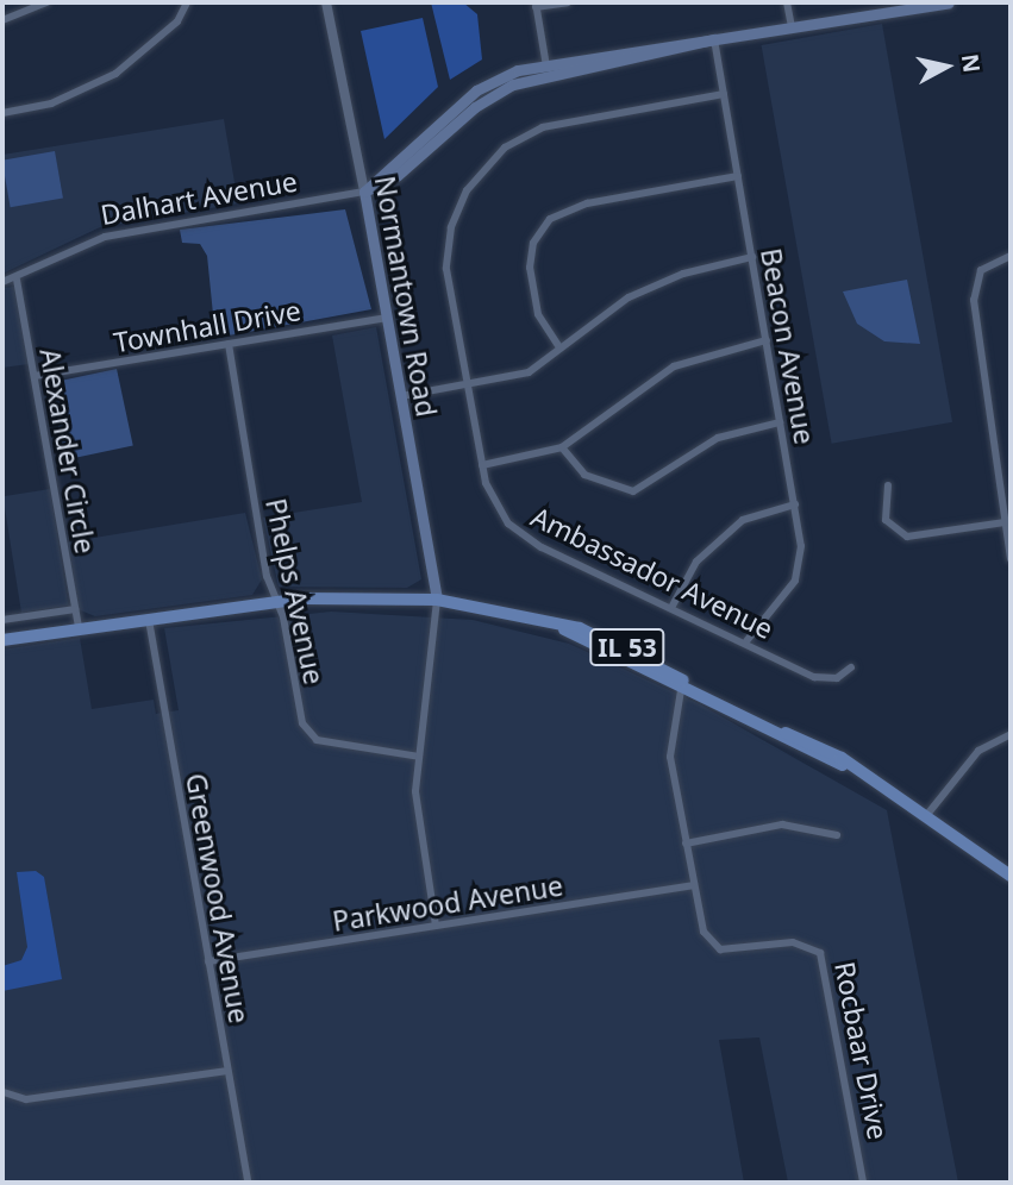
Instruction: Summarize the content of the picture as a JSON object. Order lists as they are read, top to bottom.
{
  "streets": {
    "main road": ["Dalhart Avenue", "Normantown Road", "IL 53"],
    "street": [
      "Townhall Drive",
      "Beacon Avenue",
      "Alexander Circle",
      "Ambassador Avenue",
      "Phelps Avenue",
      "Greenwood Avenue",
      "Parkwood Avenue",
      "Rocbaar Drive"
    ]
  },
  "crossings": [
    ["Dalhart Avenue", "Normantown Road"],
    ["Dalhart Avenue", "Beacon Avenue"],
    ["Dalhart Avenue", "Alexander Circle"],
    ["Normantown Road", "Townhall Drive"],
    ["Normantown Road", "IL 53"],
    ["Townhall Drive", "Alexander Circle"],
    ["Townhall Drive", "Phelps Avenue"],
    ["Beacon Avenue", "Ambassador Avenue"],
    ["Alexander Circle", "IL 53"],
    ["Phelps Avenue", "IL 53"],
    ["IL 53", "Greenwood Avenue"],
    ["Greenwood Avenue", "Parkwood Avenue"],
    ["Parkwood Avenue", "Rocbaar Drive"]
  ],
  "north": "right"
}
